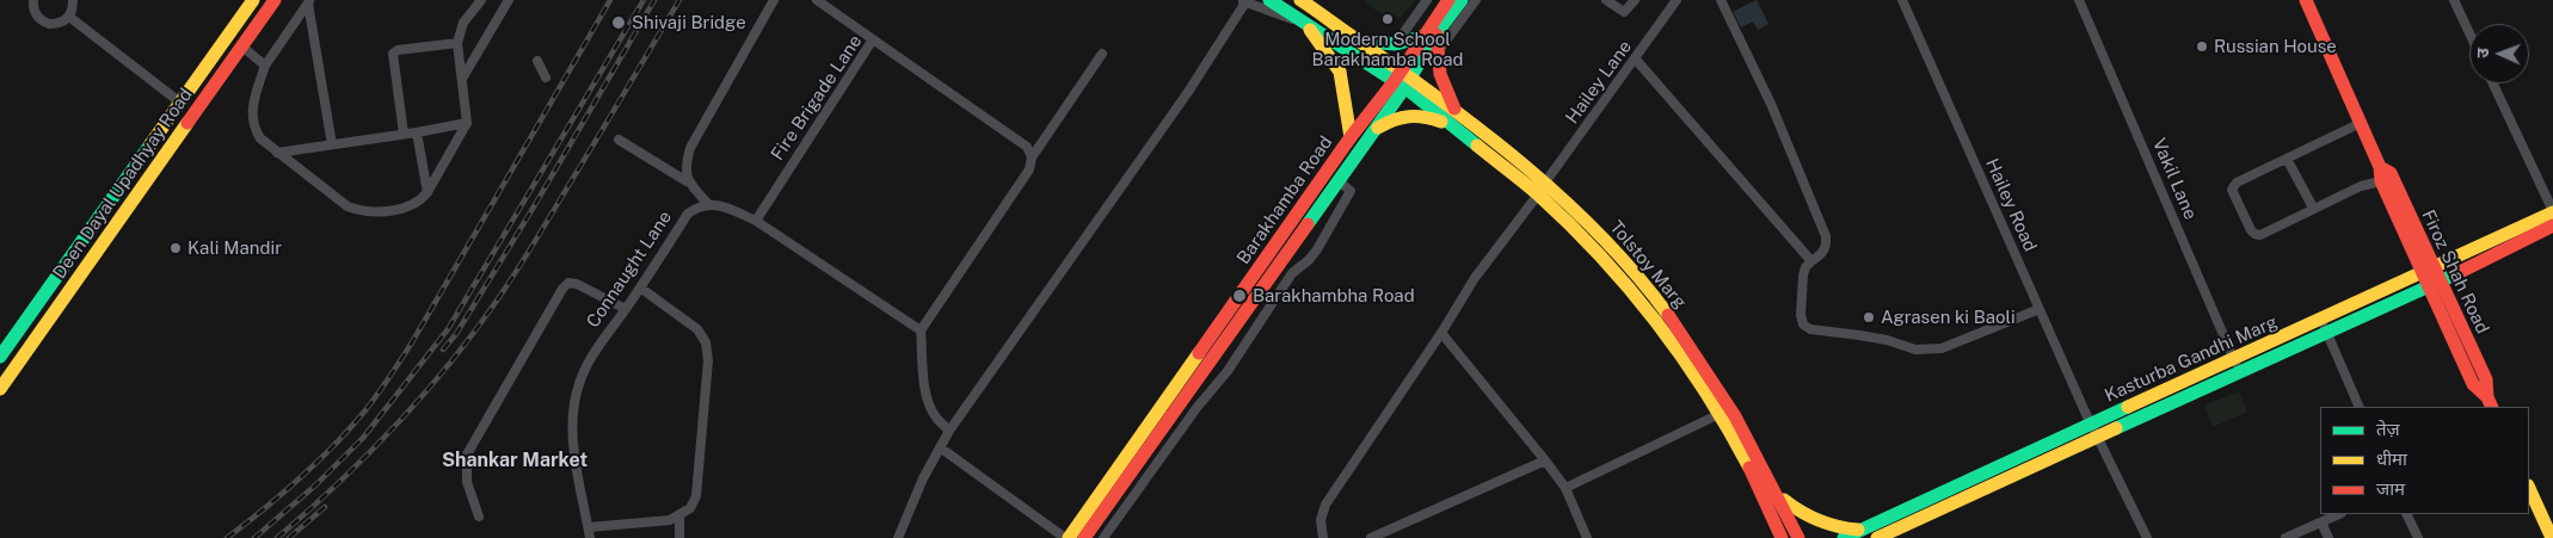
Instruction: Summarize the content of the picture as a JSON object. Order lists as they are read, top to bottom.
{
  "streets": {
    "main road": [
      "Deen Dayal Upadhyay Road",
      "Barakhamba Road",
      "Tolstoy Marg",
      "Firoz Shah Road",
      "Kasturba Gandhi Marg"
    ],
    "street": [
      "Hailey Lane",
      "Fire Brigade Lane",
      "Vakil Lane",
      "Hailey Road",
      "Connaught Lane"
    ]
  },
  "crossings": [
    ["Hailey Lane", "Tolstoy Marg"],
    ["Vakil Lane", "Kasturba Gandhi Marg"],
    ["Barakhamba Road", "Tolstoy Marg"],
    ["Hailey Road", "Kasturba Gandhi Marg"],
    ["Firoz Shah Road", "Kasturba Gandhi Marg"]
  ],
  "districts": ["Shankar Market"],
  "places": [
    "Modern School Barakhamba Road",
    "Shivaji Bridge",
    "Russian House",
    "Kali Mandir",
    "Barakhambha Road",
    "Agrasen ki Baoli"
  ],
  "legend": ["तेज़", "धीमा", "जाम"],
  "north": "left"
}
